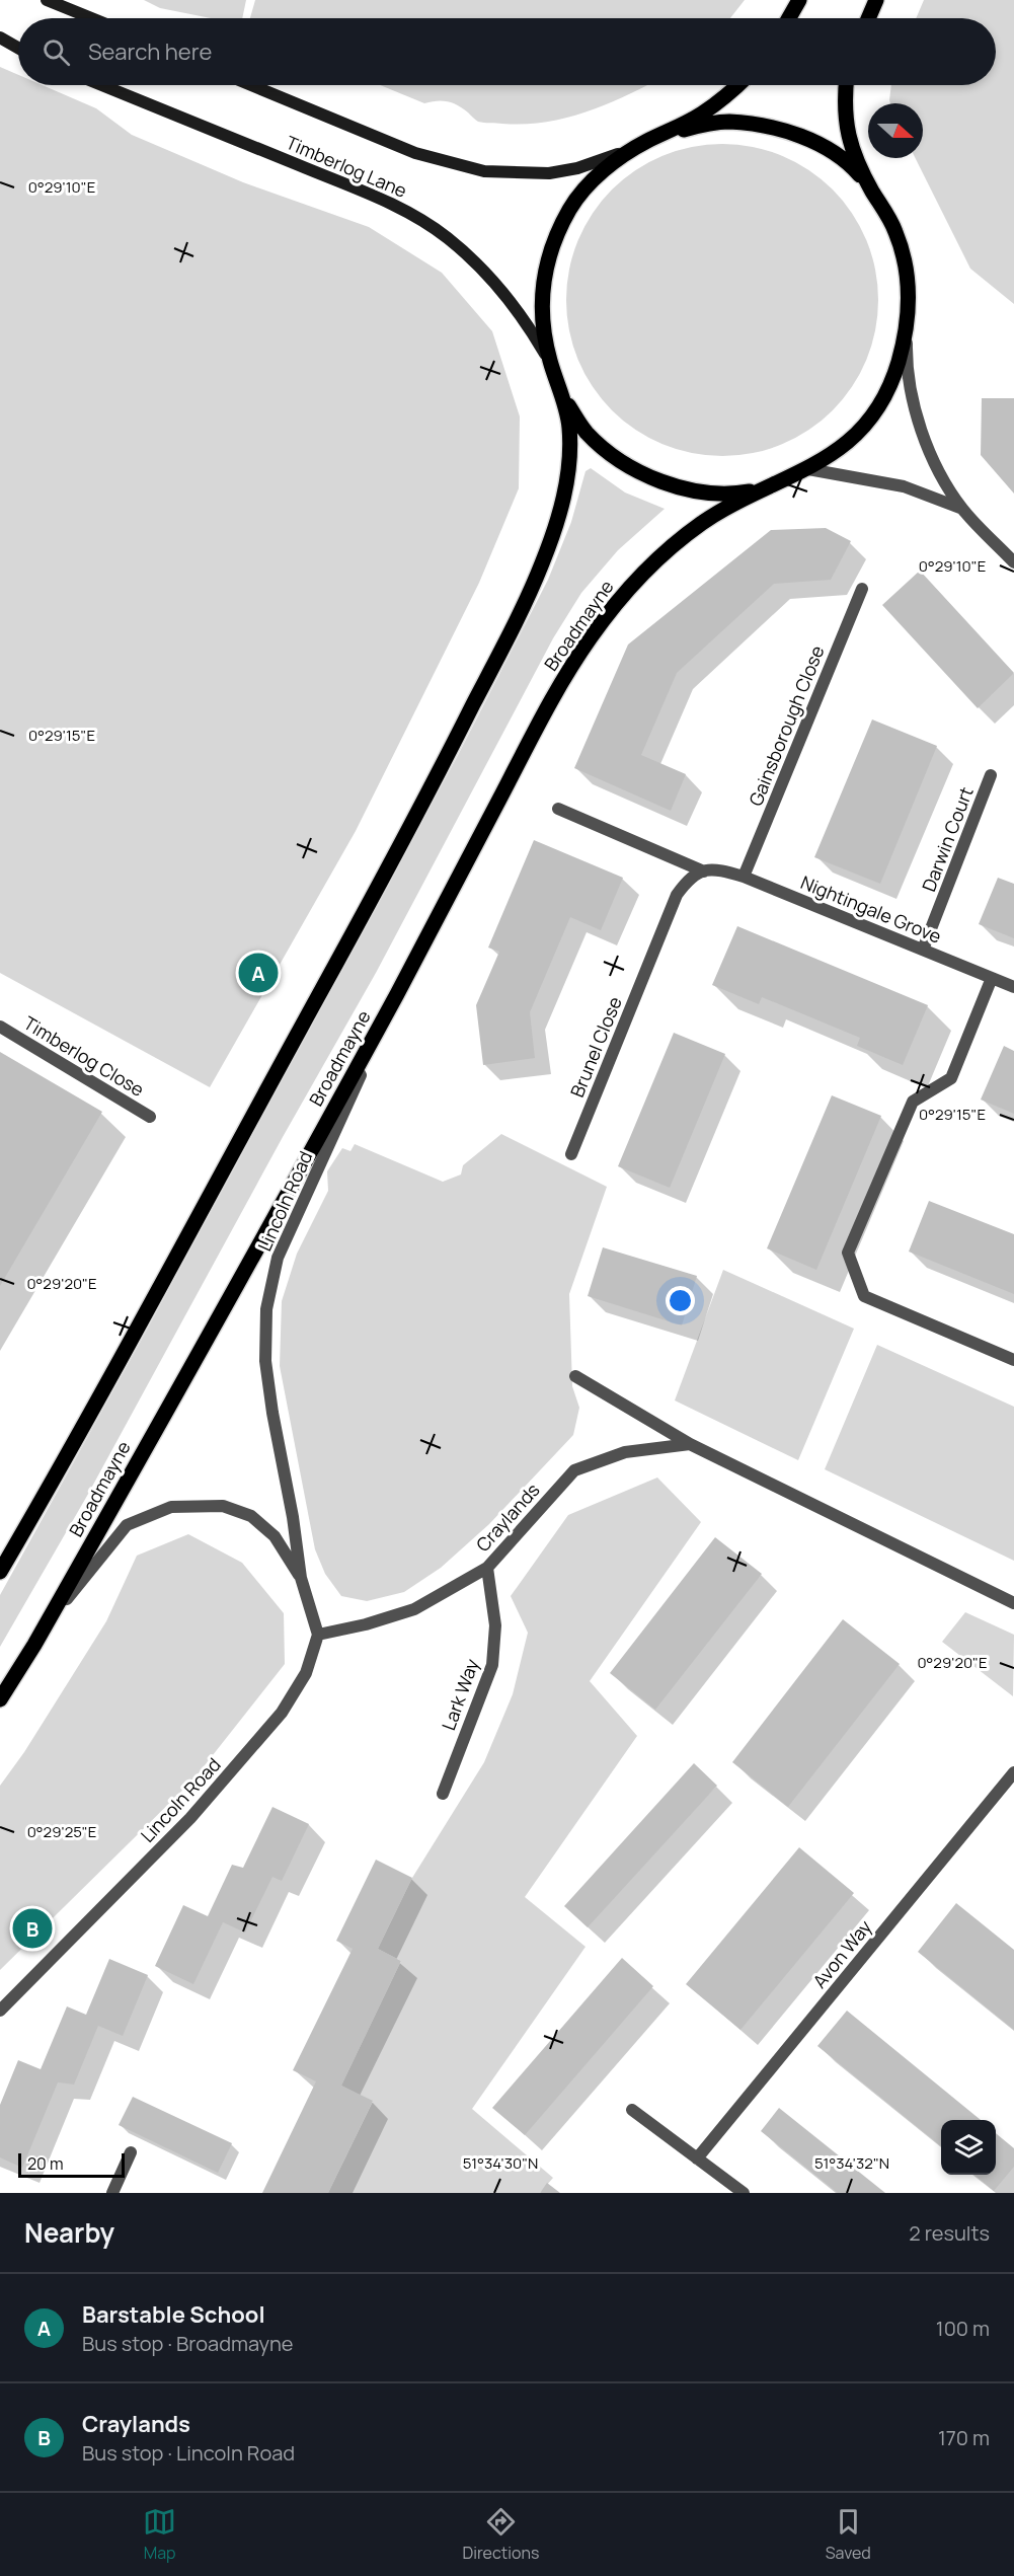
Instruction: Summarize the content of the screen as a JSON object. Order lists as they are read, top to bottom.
{
  "streets": {
    "main road": ["Timberlog Lane", "Broadmayne"],
    "street": [
      "Gainsborough Close",
      "Darwin Court",
      "Nightingale Grove",
      "Brunel Close",
      "Timberlog Close",
      "Lincoln Road",
      "Craylands",
      "Lark Way",
      "Avon Way"
    ]
  },
  "crossings": [
    ["Timberlog Lane", "Broadmayne"],
    ["Broadmayne", "Lincoln Road"],
    ["Gainsborough Close", "Nightingale Grove"],
    ["Darwin Court", "Nightingale Grove"],
    ["Nightingale Grove", "Brunel Close"],
    ["Lincoln Road", "Craylands"],
    ["Craylands", "Lark Way"]
  ],
  "scale_bar": "20 m",
  "north": "right",
  "page": {
    "search": "Search here",
    "pins": ["A", "B"],
    "scale": "20 m",
    "heading": ["Nearby", "2 results"],
    "list": [
      {
        "mark": "A",
        "name": "Barstable School",
        "note": "Bus stop · Broadmayne",
        "value": "100 m"
      },
      {
        "mark": "B",
        "name": "Craylands",
        "note": "Bus stop · Lincoln Road",
        "value": "170 m"
      }
    ],
    "nav": ["Map", "Directions", "Saved"]
  },
  "coordinates": [
    "0°29'10\"E",
    "0°29'15\"E",
    "0°29'20\"E",
    "0°29'25\"E",
    "51°34'30\"N",
    "51°34'32\"N"
  ]
}
